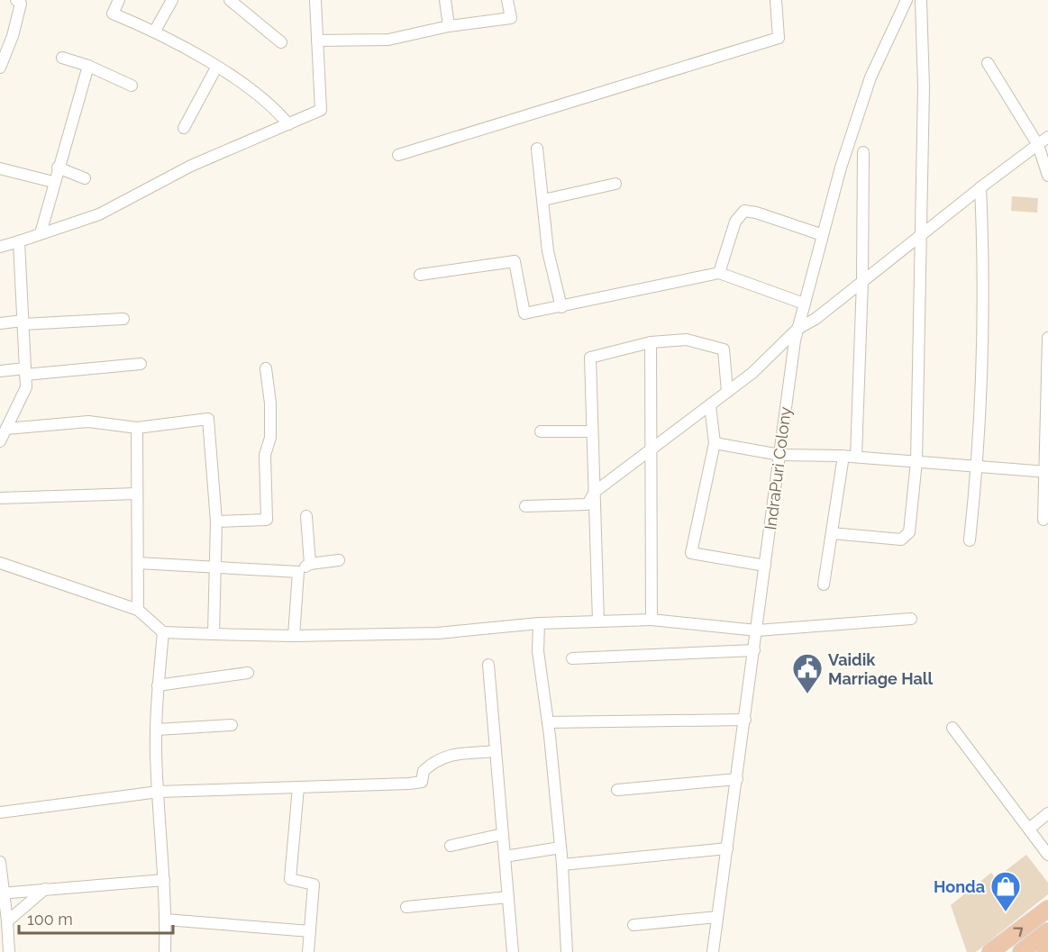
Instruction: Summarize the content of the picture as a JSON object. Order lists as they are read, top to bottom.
{
  "streets": {
    "street": ["IndraPuri Colony"]
  },
  "places": {
    "public building": ["Vaidik Marriage Hall"],
    "shop": ["Honda"]
  },
  "scale_bar": "100 m"
}
